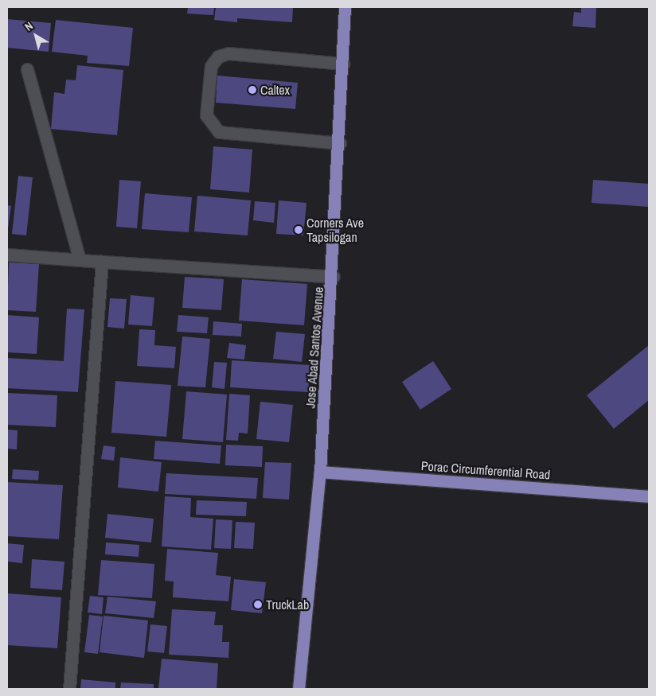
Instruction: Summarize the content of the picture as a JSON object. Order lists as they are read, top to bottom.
{
  "streets": {
    "main road": ["Jose Abad Santos Avenue", "Porac Circumferential Road"]
  },
  "crossings": [
    ["Jose Abad Santos Avenue", "Porac Circumferential Road"]
  ],
  "places": ["Caltex", "Corners Ave Tapsilogan", "TruckLab"],
  "north": "top left"
}
